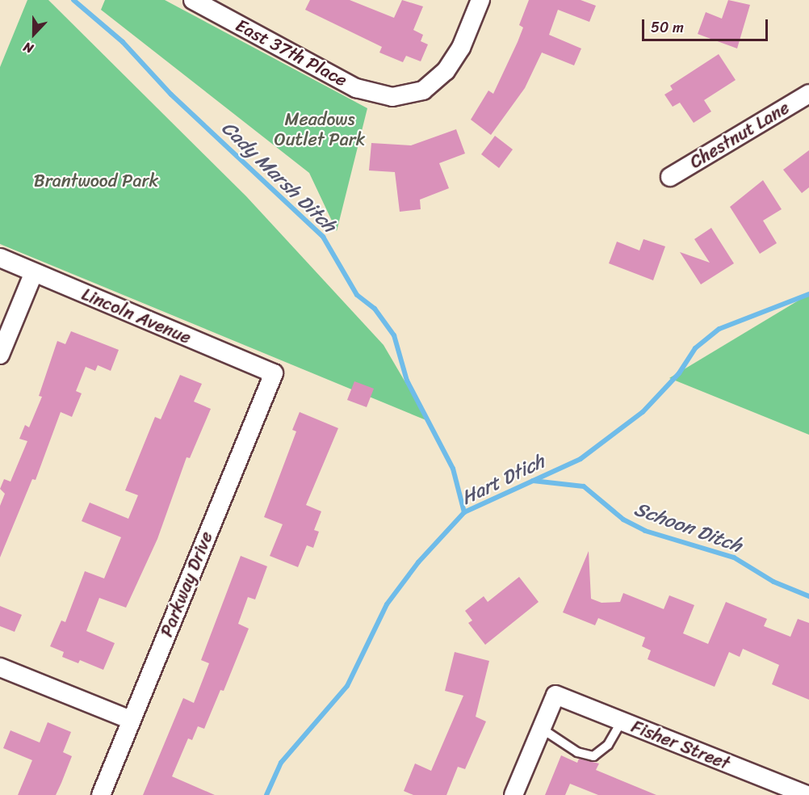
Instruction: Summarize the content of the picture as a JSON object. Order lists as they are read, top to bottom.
{
  "streets": {
    "street": [
      "East 37th Place",
      "Chestnut Lane",
      "Lincoln Avenue",
      "Parkway Drive",
      "Fisher Street"
    ]
  },
  "crossings": [
    ["Lincoln Avenue", "Parkway Drive"]
  ],
  "water": ["Cady Marsh Ditch", "Hart Dtich", "Schoon Ditch"],
  "parks": ["Meadows Outlet Park", "Brantwood Park"],
  "scale_bar": "50 m",
  "north": "bottom"
}
